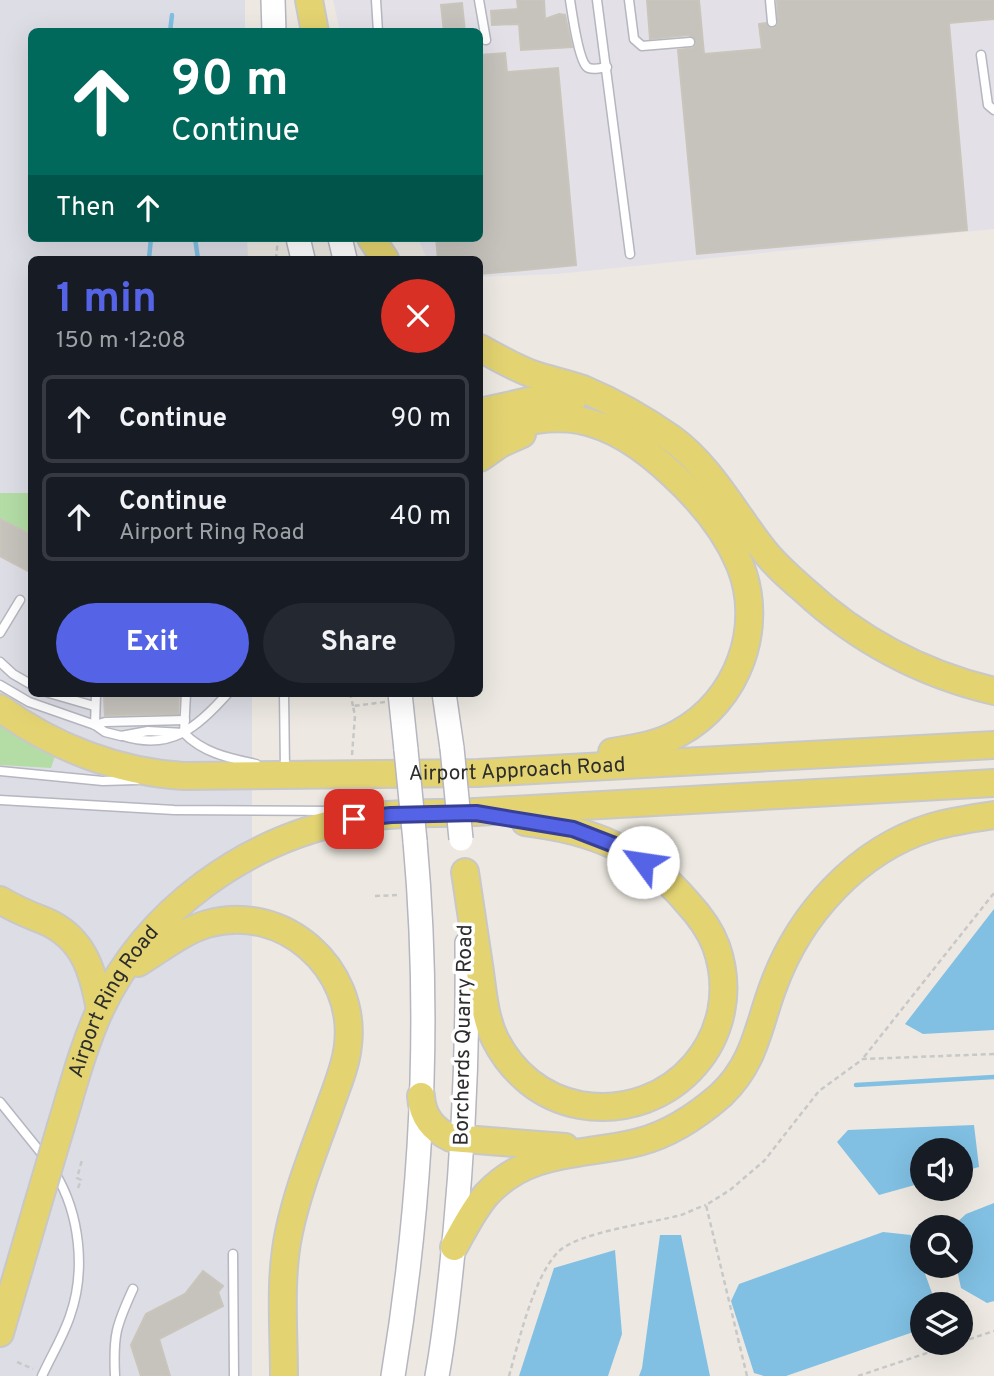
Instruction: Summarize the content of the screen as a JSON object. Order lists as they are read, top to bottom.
{
  "streets": {
    "main road": ["Airport Approach Road", "Airport Ring Road", "Borcherds Quarry Road"]
  },
  "crossings": [
    ["Airport Approach Road", "Airport Ring Road"]
  ],
  "page": {
    "turn": ["90 m", "Continue"],
    "then": "Then",
    "heading": ["1 min", "150 m · 12:08"],
    "list": [
      {
        "name": "Continue",
        "value": "90 m"
      },
      {
        "name": "Continue",
        "note": "Airport Ring Road",
        "value": "40 m"
      }
    ],
    "buttons": ["Exit", "Share"]
  }
}
